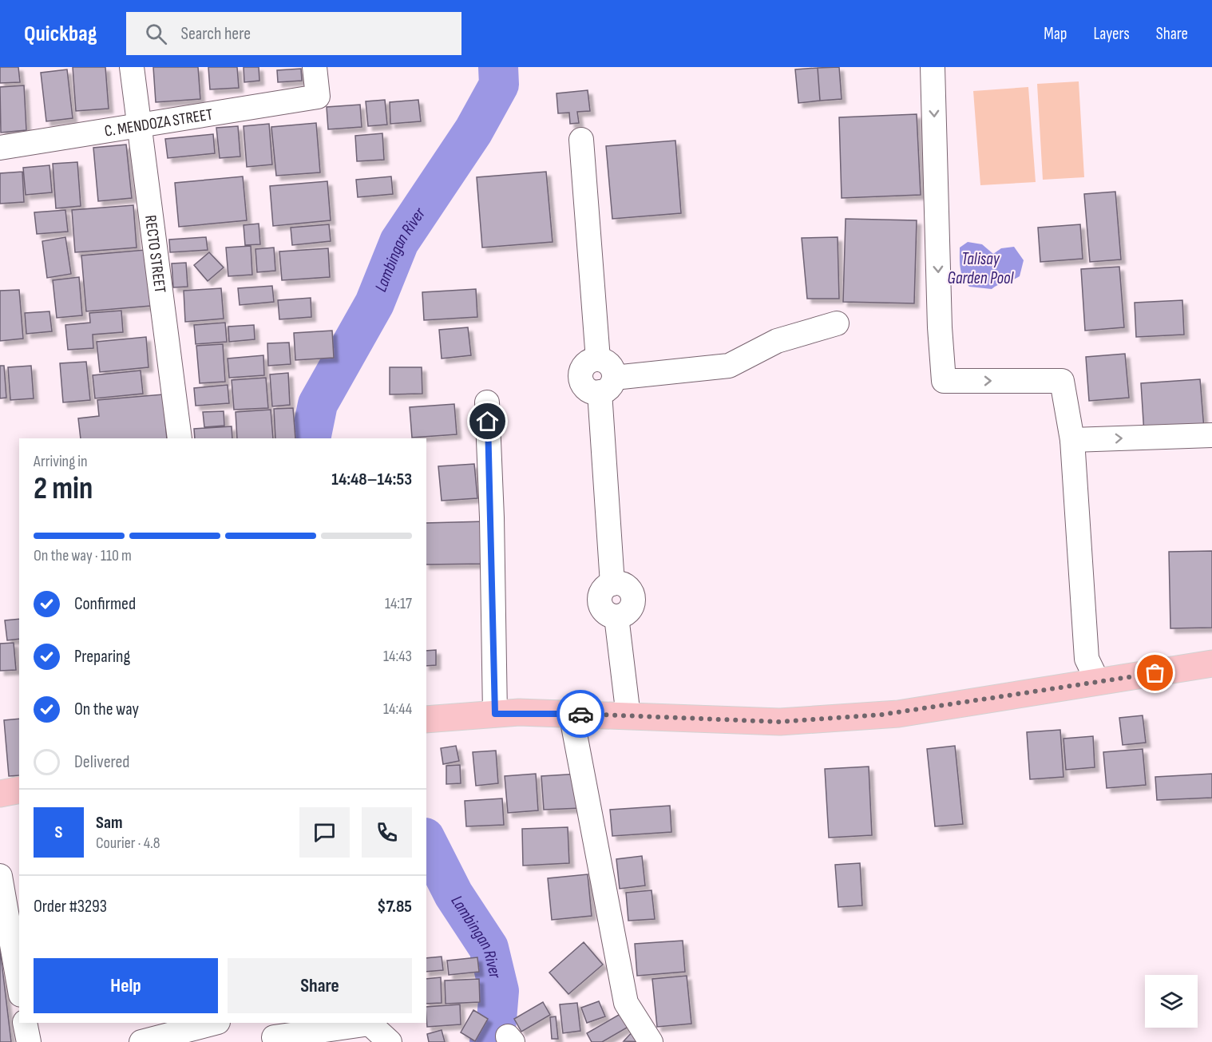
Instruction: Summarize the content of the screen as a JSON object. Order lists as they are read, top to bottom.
{
  "streets": {
    "street": ["C. MENDOZA STREET", "RECTO STREET"]
  },
  "crossings": [
    ["C. MENDOZA STREET", "RECTO STREET"]
  ],
  "water": ["Lambingan River", "Talisay Garden Pool"],
  "page": {
    "header": "Quickbag",
    "search": "Search here",
    "nav": ["Map", "Layers", "Share"],
    "heading": ["2 min", "Arriving in", "14:48–14:53"],
    "panel": [
      "Sam",
      "Courier · 4.8",
      "Order #3293",
      "$7.85"
    ],
    "bar": "On the way · 110 m",
    "list": [
      ["Confirmed", "14:17"],
      ["Preparing", "14:43"],
      ["On the way", "14:44"],
      "Delivered"
    ],
    "round": "S",
    "buttons": ["Help", "Share"]
  }
}
